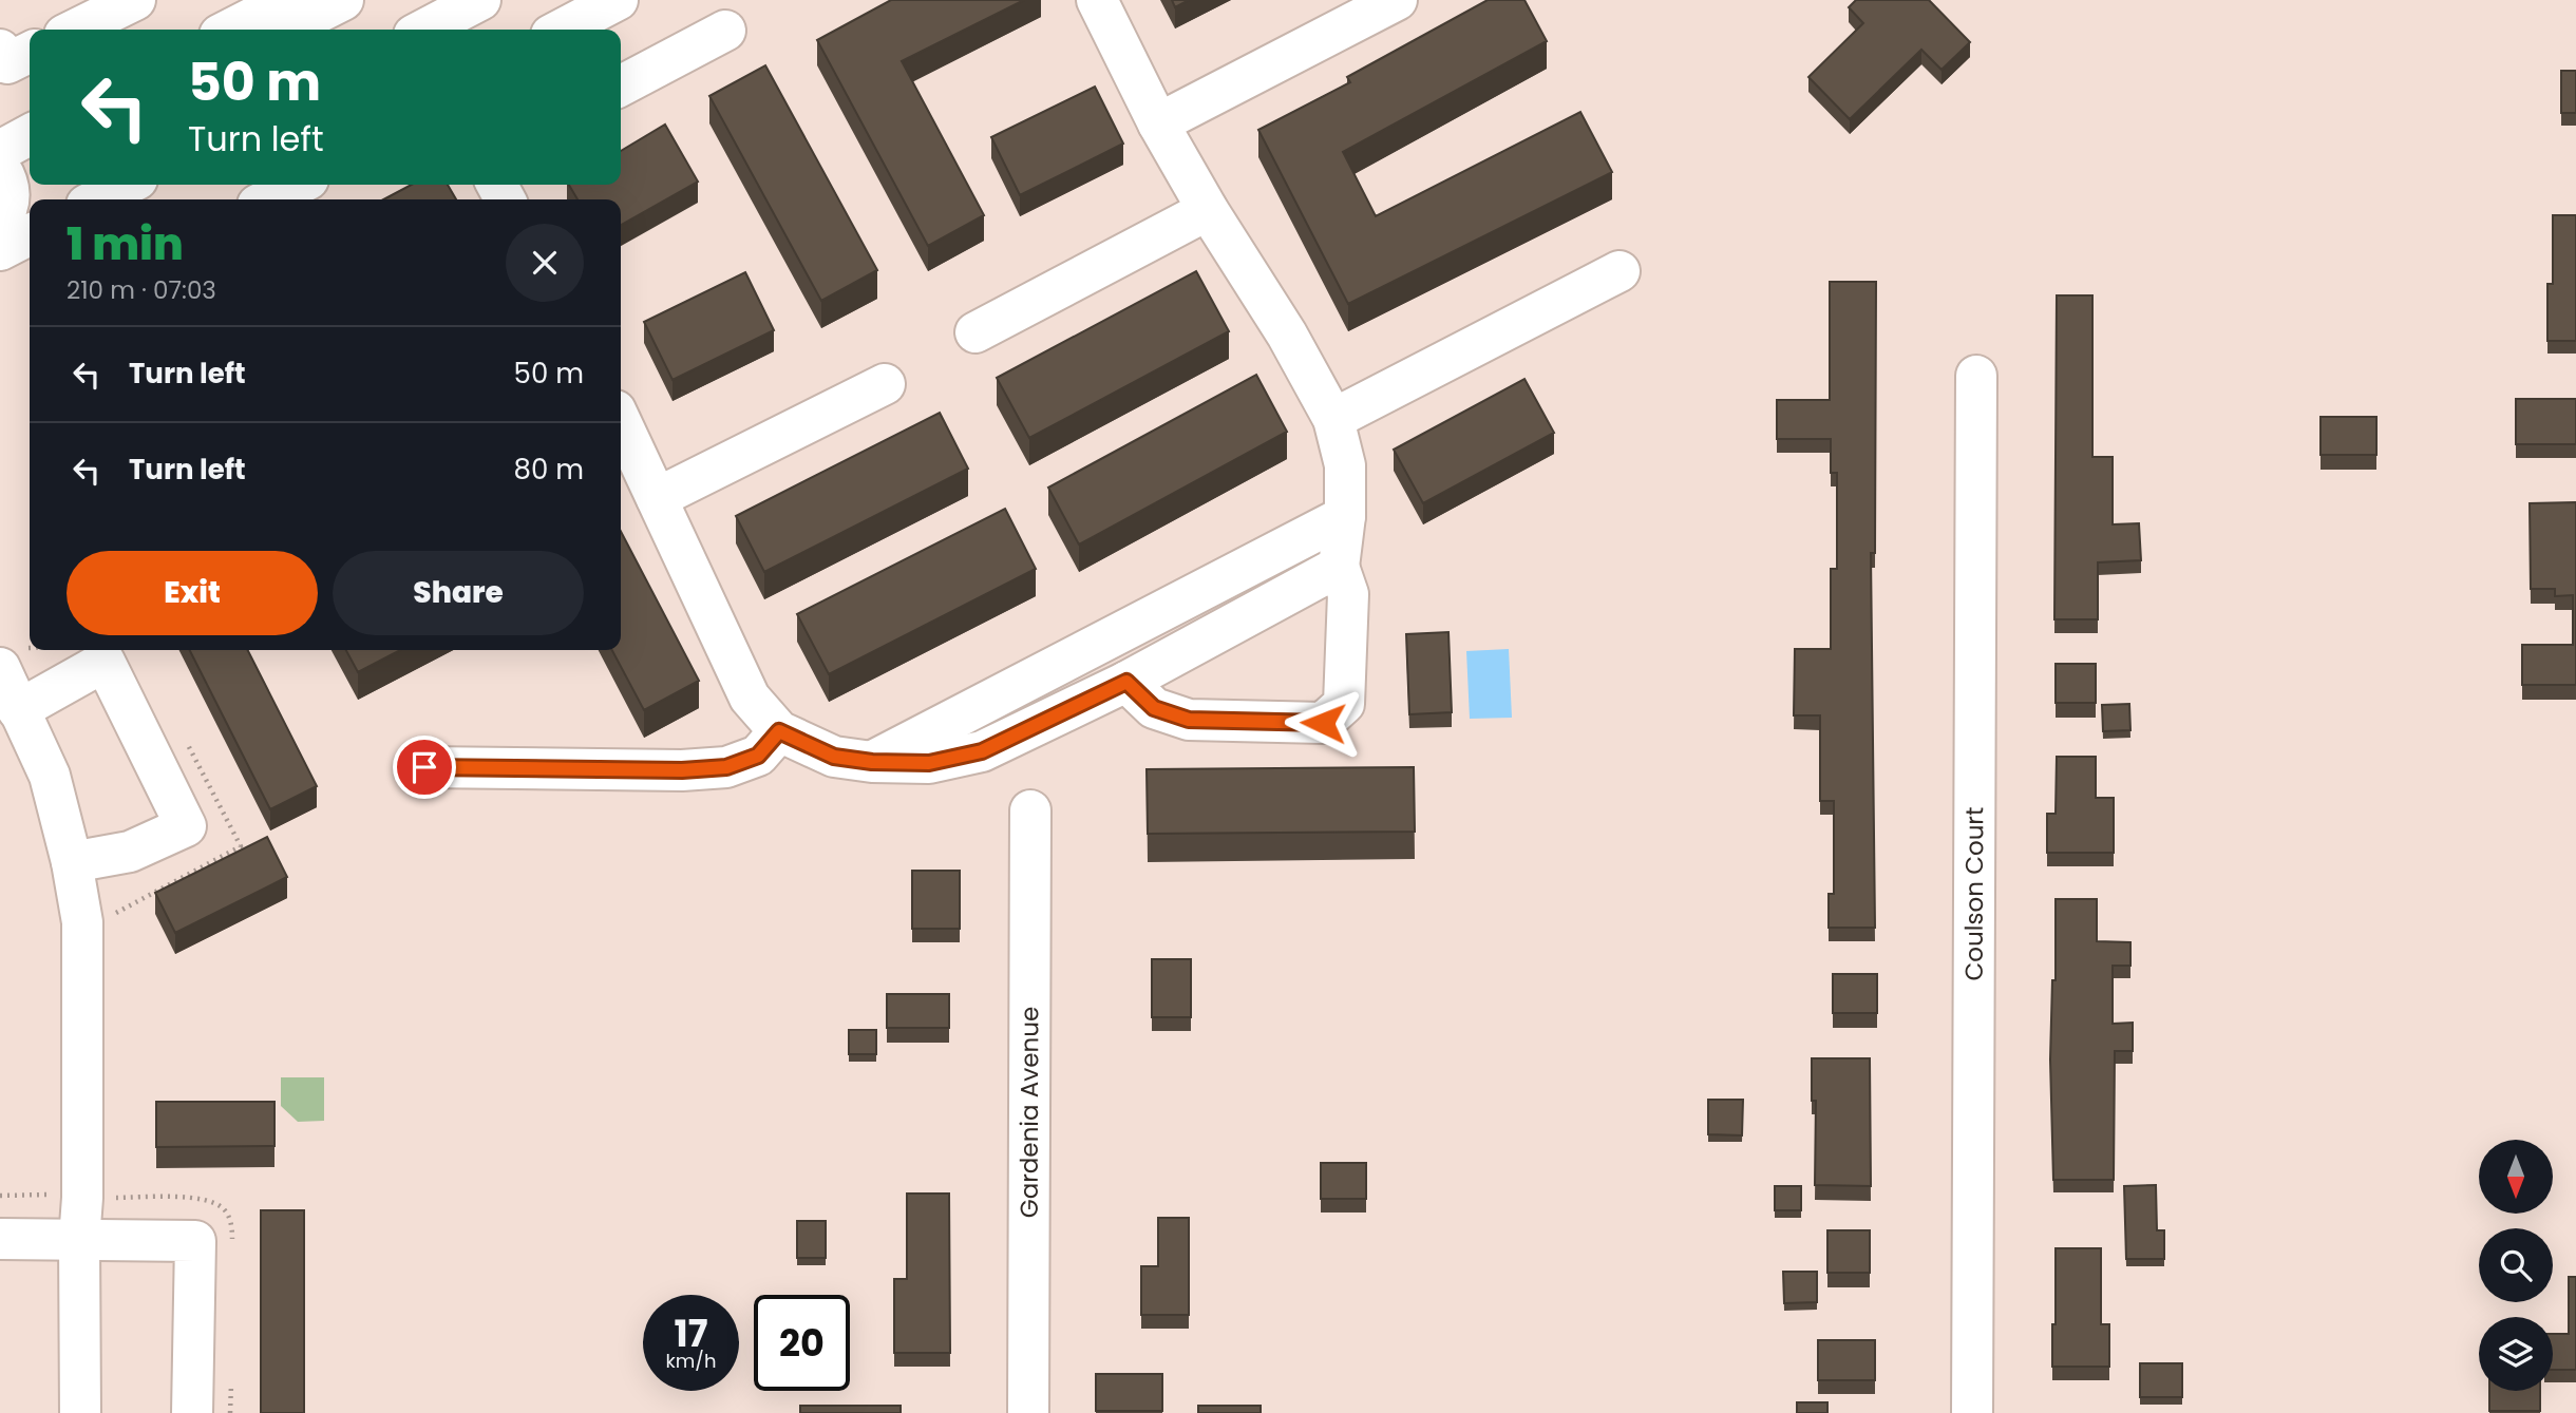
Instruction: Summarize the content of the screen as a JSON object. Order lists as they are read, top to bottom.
{
  "streets": {
    "street": ["Coulson Court", "Gardenia Avenue"]
  },
  "north": "bottom",
  "page": {
    "turn": ["50 m", "Turn left"],
    "heading": ["1 min", "210 m · 07:03"],
    "list": [
      {
        "name": "Turn left",
        "value": "50 m"
      },
      {
        "name": "Turn left",
        "value": "80 m"
      }
    ],
    "buttons": ["Exit", "Share"],
    "speed": "17 km/h",
    "limit": "20"
  }
}
